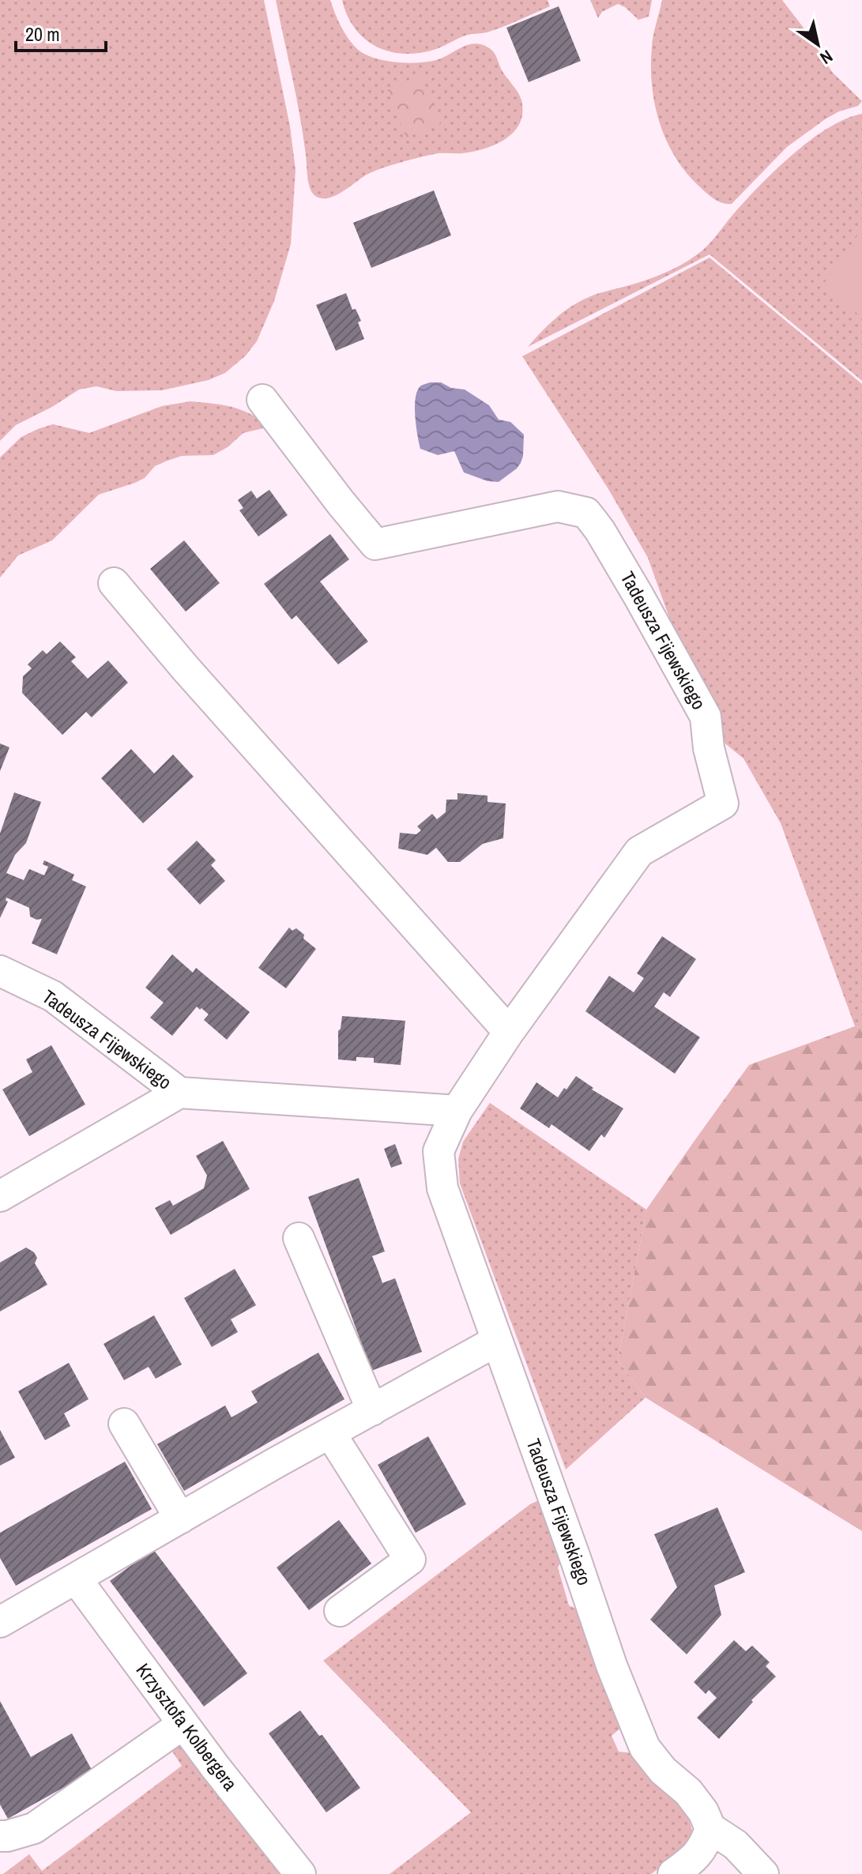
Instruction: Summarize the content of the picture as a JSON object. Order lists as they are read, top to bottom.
{
  "streets": {
    "street": ["Tadeusza Fijewskiego", "Krzysztofa Kolbergera"]
  },
  "scale_bar": "20 m",
  "north": "bottom right"
}
